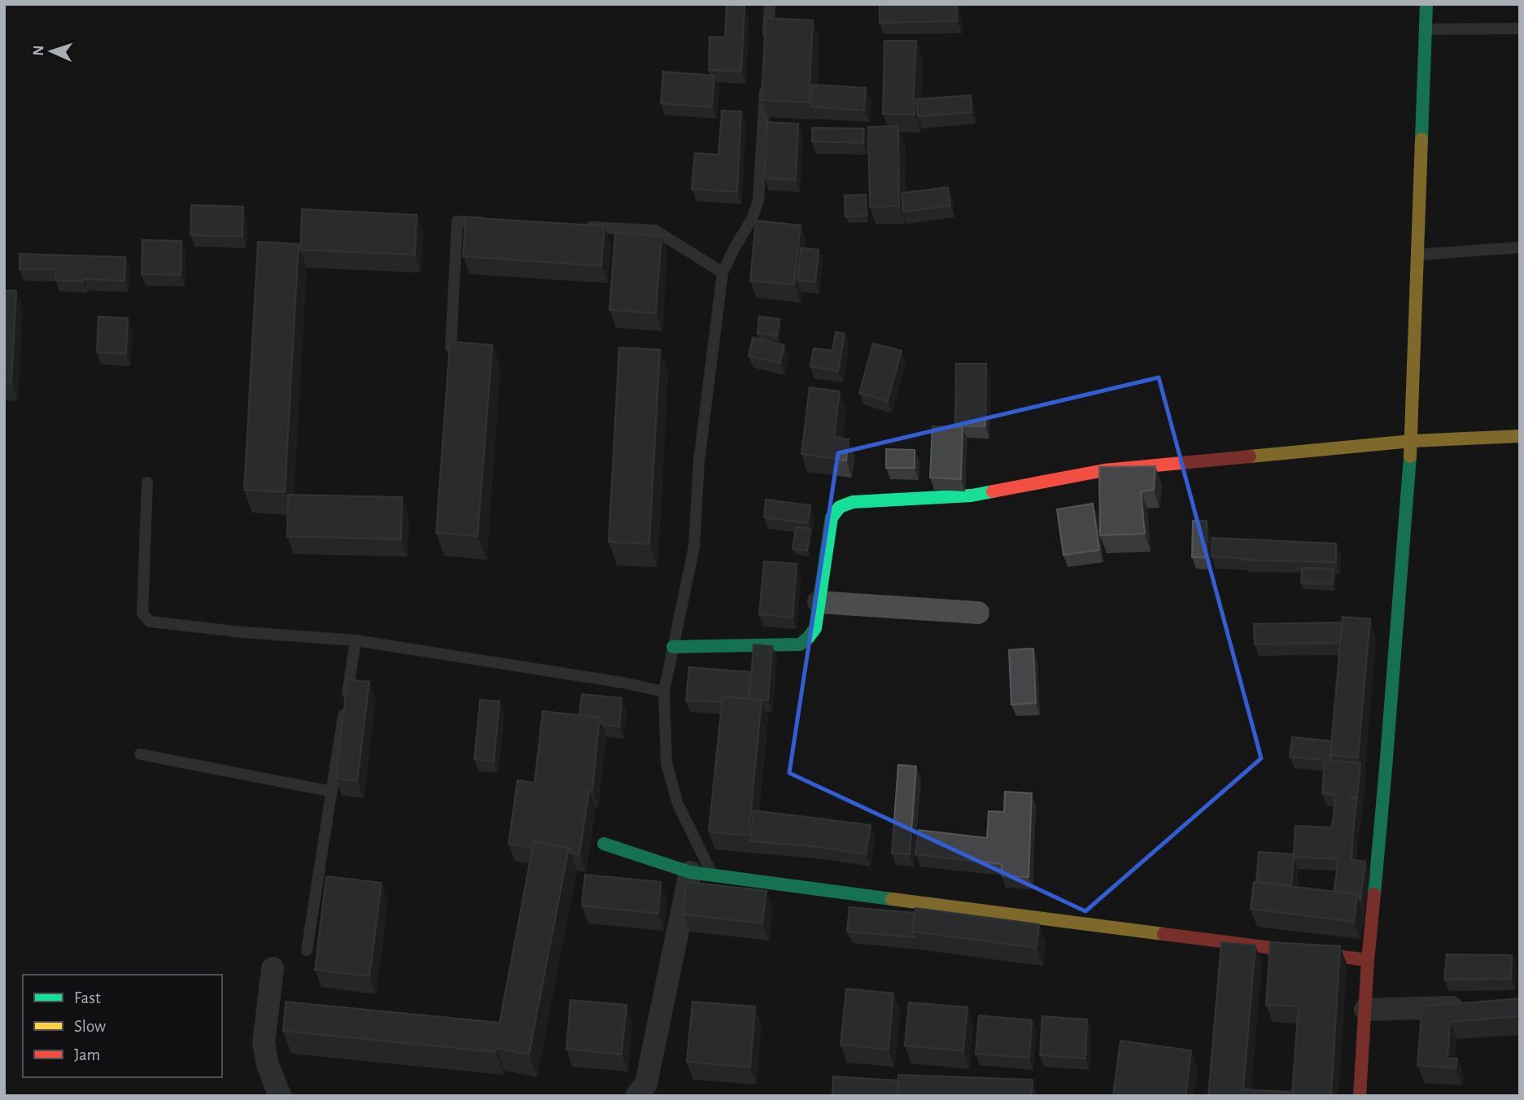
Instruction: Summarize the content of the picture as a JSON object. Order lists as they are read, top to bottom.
{
  "legend": ["Fast", "Slow", "Jam"],
  "north": "left"
}
